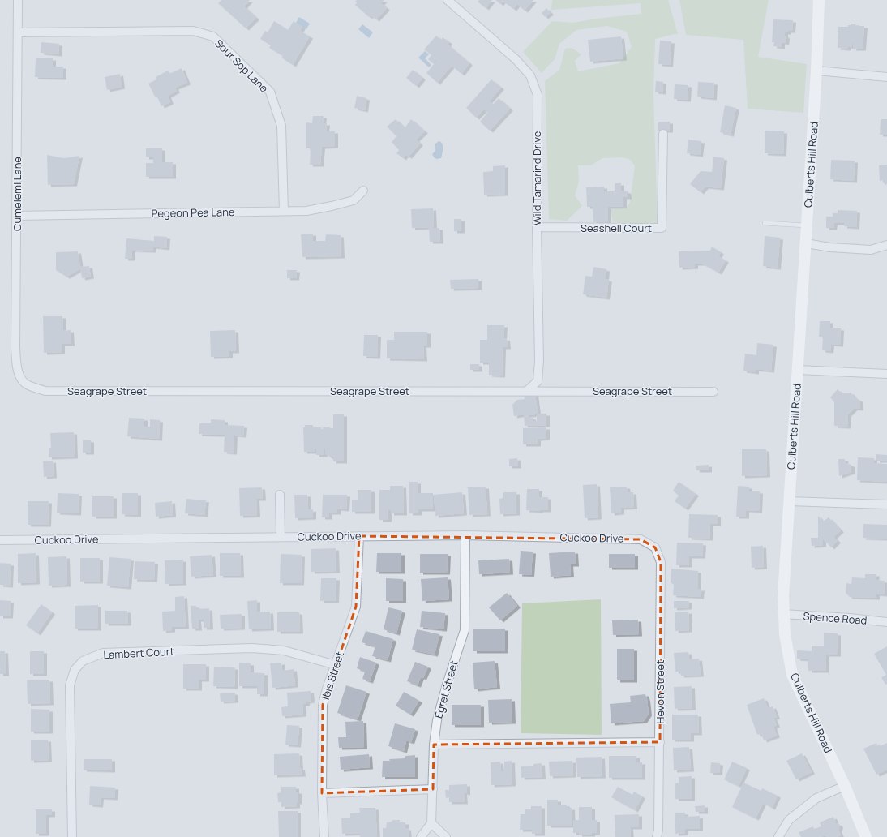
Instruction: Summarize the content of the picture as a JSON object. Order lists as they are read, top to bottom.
{
  "streets": {
    "street": [
      "Sour Sop Lane",
      "Culberts Hill Road",
      "Wild Tamarind Drive",
      "Cumelemi Lane",
      "Pegeon Pea Lane",
      "Seashell Court",
      "Seagrape Street",
      "Cuckoo Drive",
      "Spence Road",
      "Lambert Court",
      "Ibis Street",
      "Egret Street",
      "Hevon Street"
    ]
  },
  "crossings": [
    ["Sour Sop Lane", "Cumelemi Lane"],
    ["Sour Sop Lane", "Pegeon Pea Lane"],
    ["Culberts Hill Road", "Spence Road"],
    ["Wild Tamarind Drive", "Seashell Court"],
    ["Wild Tamarind Drive", "Seagrape Street"],
    ["Cumelemi Lane", "Pegeon Pea Lane"],
    ["Cumelemi Lane", "Seagrape Street"],
    ["Cuckoo Drive", "Ibis Street"],
    ["Cuckoo Drive", "Egret Street"],
    ["Cuckoo Drive", "Hevon Street"],
    ["Lambert Court", "Ibis Street"]
  ]
}
